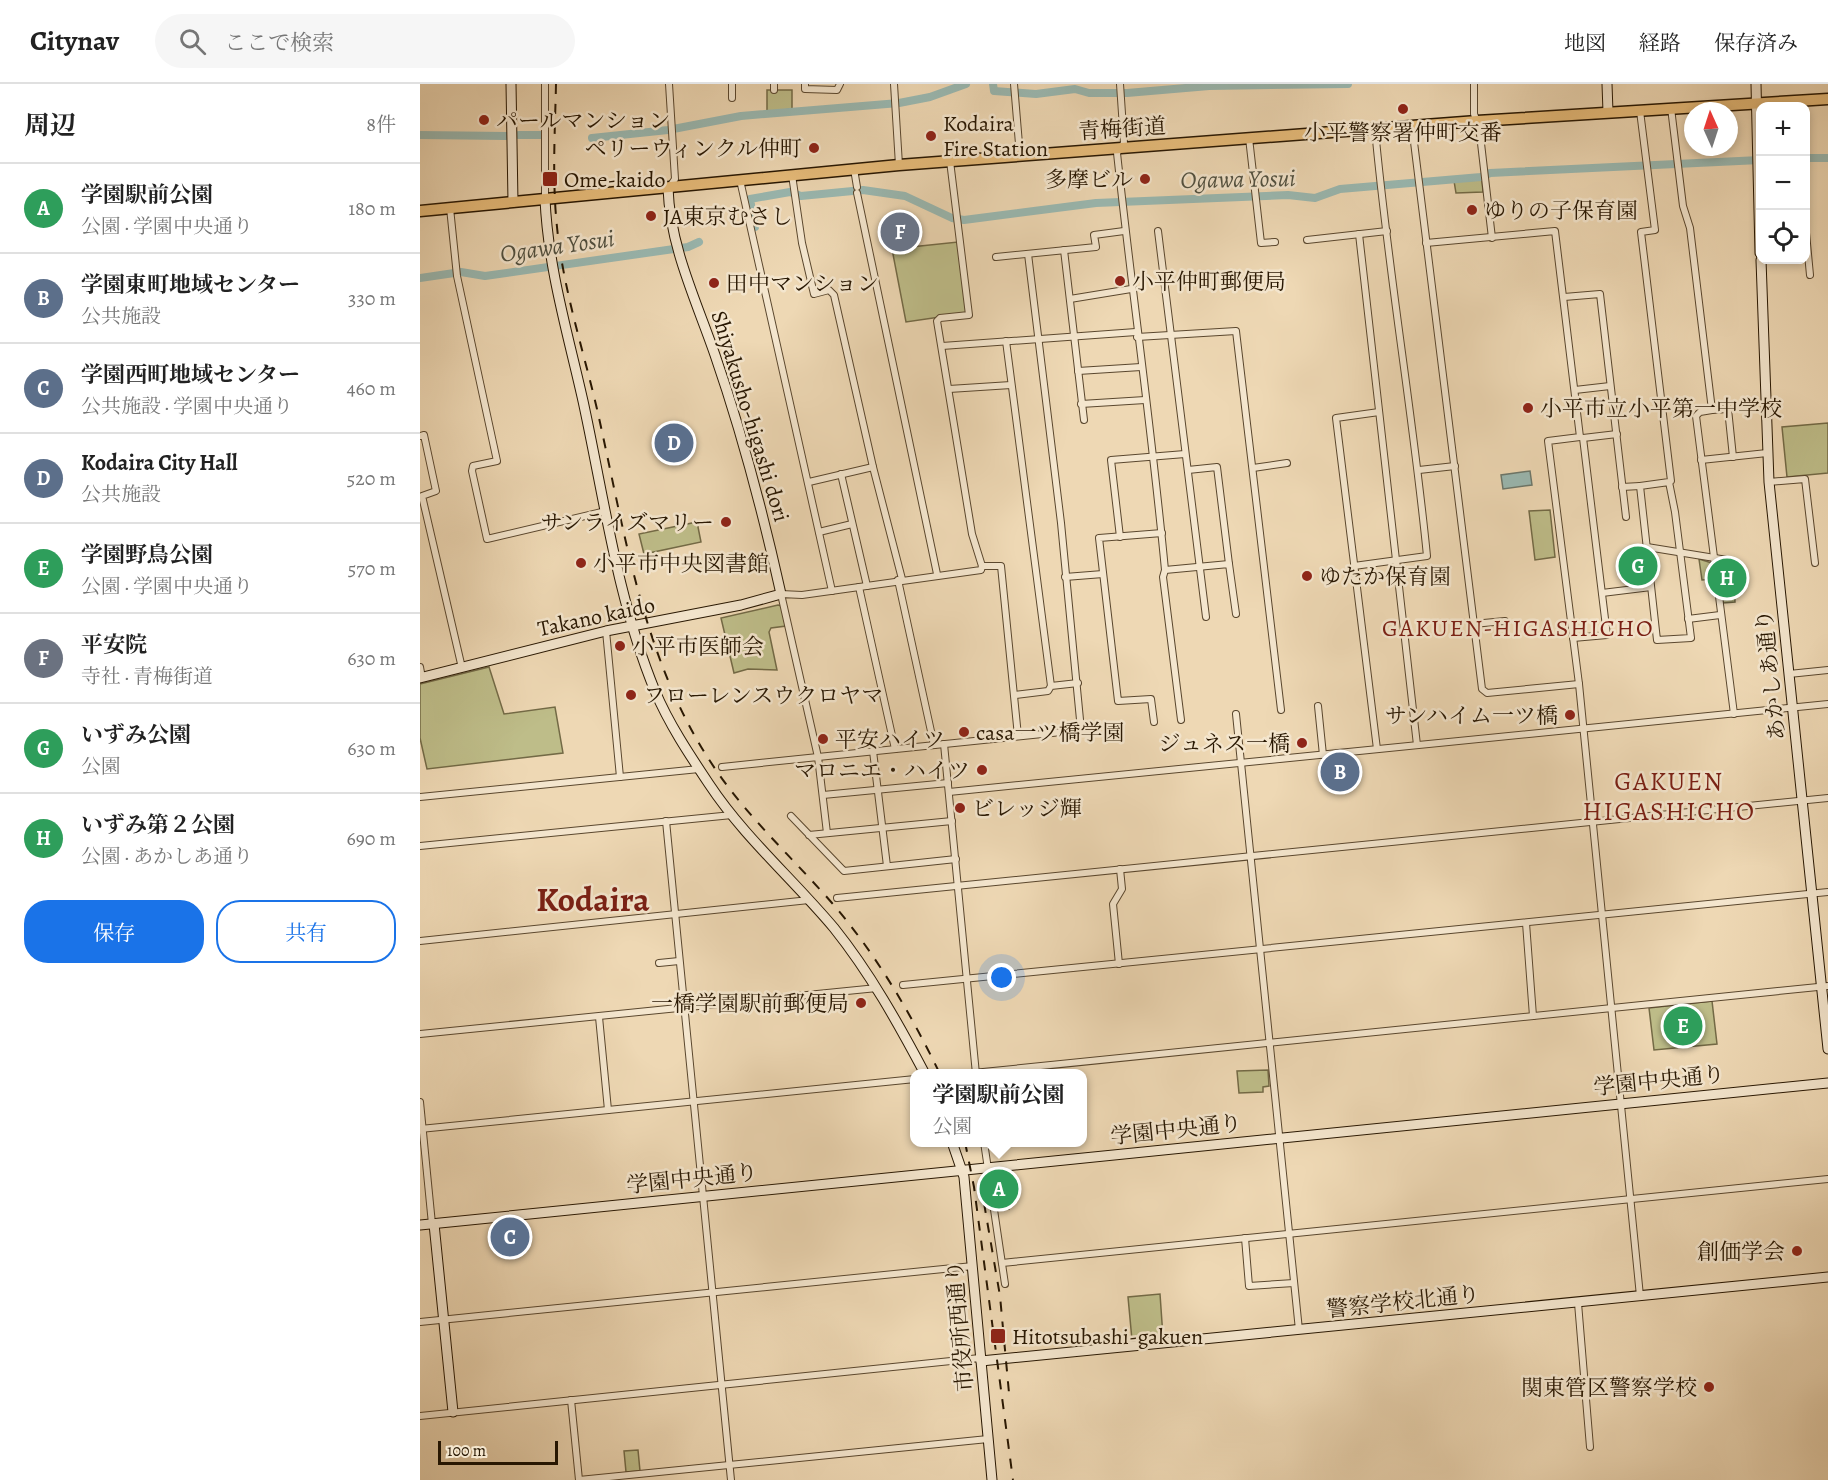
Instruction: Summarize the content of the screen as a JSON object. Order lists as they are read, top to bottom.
{
  "streets": {
    "main road": ["青梅街道"],
    "street": [
      "Shiyakusho-higashi dori",
      "Takano kaido",
      "あかしあ通り",
      "学園中央通り",
      "警察学校北通り",
      "市役所西通り"
    ]
  },
  "crossings": [
    ["青梅街道", "Shiyakusho-higashi dori"],
    ["Shiyakusho-higashi dori", "Takano kaido"],
    ["学園中央通り", "市役所西通り"],
    ["警察学校北通り", "市役所西通り"]
  ],
  "districts": ["GAKUEN-HIGASHICHO", "GAKUEN HIGASHICHO", "Kodaira"],
  "water": ["Ogawa Yosui"],
  "places": {
    "other": [
      "小平警察署仲町交番",
      "パールマンション",
      "Kodaira Fire Station",
      "ペリーウィンクル仲町",
      "多摩ビル",
      "ゆりの子保育園",
      "JA東京むさし",
      "小平仲町郵便局",
      "田中マンション",
      "小平市立小平第一中学校",
      "サンライズマリー",
      "小平市中央図書館",
      "ゆたか保育園",
      "小平市医師会",
      "フローレンスウクロヤマ",
      "サンハイム一ツ橋",
      "casa一ツ橋学園",
      "平安ハイツ",
      "ジュネス一橋",
      "マロニエ・ハイツ",
      "ビレッジ輝",
      "一橋学園駅前郵便局",
      "創価学会",
      "関東管区警察学校"
    ],
    "transit": ["Ome-kaido", "Hitotsubashi-gakuen"]
  },
  "scale_bar": "100 m",
  "north": "top",
  "page": {
    "header": "Citynav",
    "search": "ここで検索",
    "nav": ["地図", "経路", "保存済み"],
    "heading": ["周辺", "8件"],
    "map_buttons": ["+", "−"],
    "list": [
      {
        "mark": "A",
        "name": "学園駅前公園",
        "note": "公園 · 学園中央通り",
        "value": "180 m"
      },
      {
        "mark": "B",
        "name": "学園東町地域センター",
        "note": "公共施設",
        "value": "330 m"
      },
      {
        "mark": "C",
        "name": "学園西町地域センター",
        "note": "公共施設 · 学園中央通り",
        "value": "460 m"
      },
      {
        "mark": "D",
        "name": "Kodaira City Hall",
        "note": "公共施設",
        "value": "520 m"
      },
      {
        "mark": "E",
        "name": "学園野鳥公園",
        "note": "公園 · 学園中央通り",
        "value": "570 m"
      },
      {
        "mark": "F",
        "name": "平安院",
        "note": "寺社 · 青梅街道",
        "value": "630 m"
      },
      {
        "mark": "G",
        "name": "いずみ公園",
        "note": "公園",
        "value": "630 m"
      },
      {
        "mark": "H",
        "name": "いずみ第２公園",
        "note": "公園 · あかしあ通り",
        "value": "690 m"
      }
    ],
    "pins": [
      "F",
      "D",
      "G",
      "H",
      "B",
      "E",
      "A",
      "C"
    ],
    "buttons": ["保存", "共有"],
    "popup": ["学園駅前公園", "公園"],
    "scale": "100 m"
  }
}
